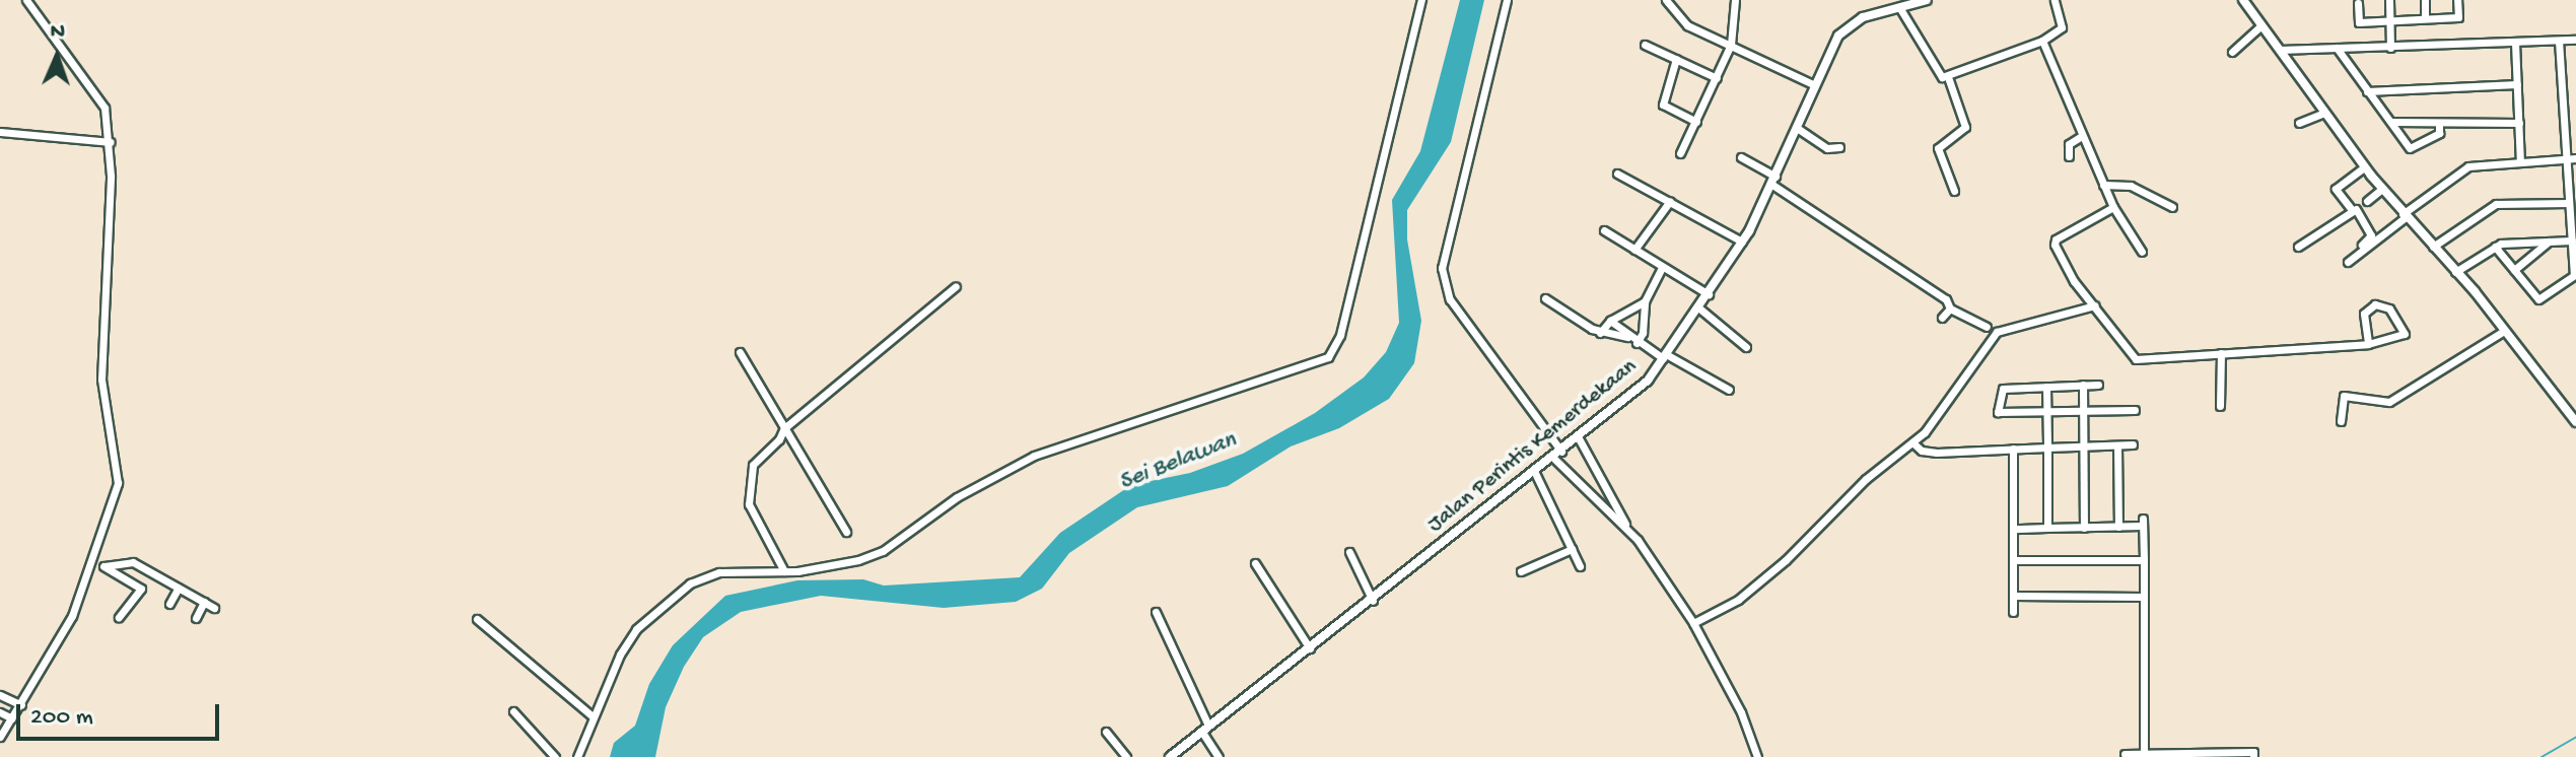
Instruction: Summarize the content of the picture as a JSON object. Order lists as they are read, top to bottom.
{
  "streets": {
    "main road": ["Jalan Perintis Kemerdekaan"]
  },
  "water": ["Sei Belawan"],
  "scale_bar": "200 m",
  "north": "top"
}
